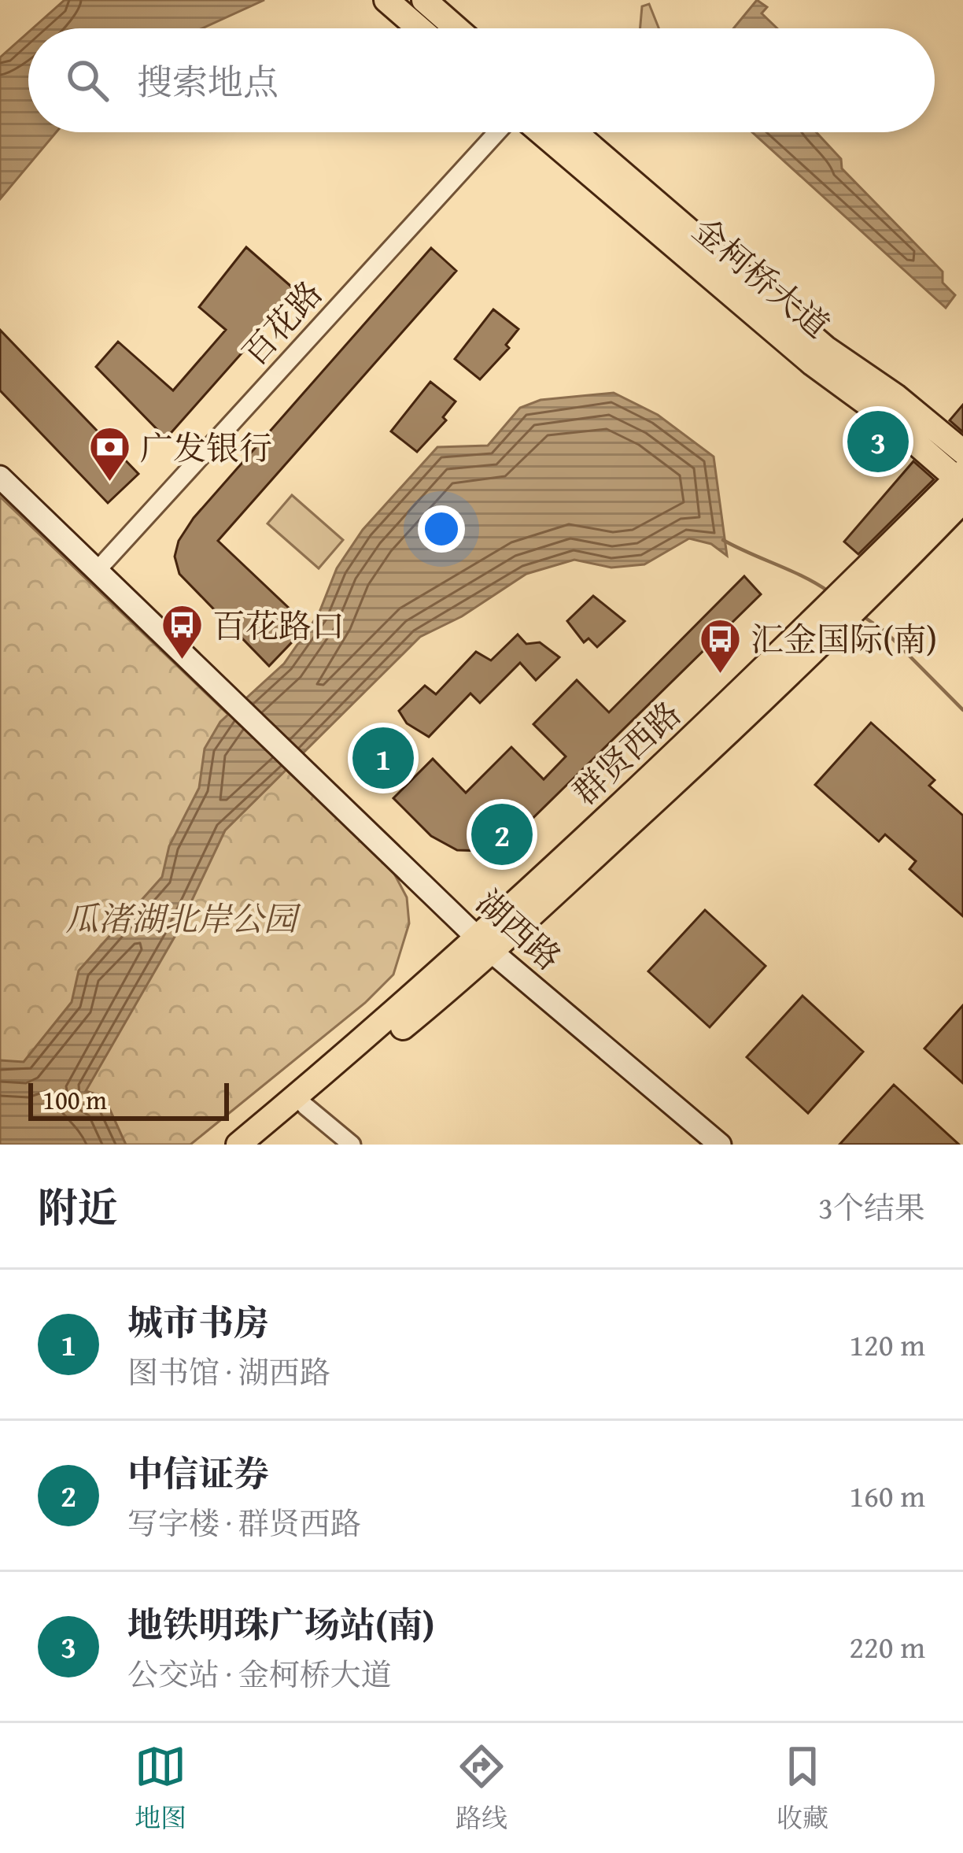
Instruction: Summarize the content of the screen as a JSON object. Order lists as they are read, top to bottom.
{
  "streets": {
    "main road": ["金柯桥大道", "群贤西路"],
    "street": ["百花路", "湖西路"]
  },
  "crossings": [
    ["金柯桥大道", "群贤西路"],
    ["百花路", "湖西路"],
    ["群贤西路", "湖西路"]
  ],
  "parks": ["瓜渚湖北岸公园"],
  "places": {
    "bank": ["广发银行"],
    "bus stop": ["百花路口", "汇金国际(南)"]
  },
  "scale_bar": "100 m",
  "page": {
    "search": "搜索地点",
    "pins": ["3", "1", "2"],
    "scale": "100 m",
    "heading": ["附近", "3个结果"],
    "list": [
      {
        "mark": "1",
        "name": "城市书房",
        "note": "图书馆 · 湖西路",
        "value": "120 m"
      },
      {
        "mark": "2",
        "name": "中信证券",
        "note": "写字楼 · 群贤西路",
        "value": "160 m"
      },
      {
        "mark": "3",
        "name": "地铁明珠广场站(南)",
        "note": "公交站 · 金柯桥大道",
        "value": "220 m"
      }
    ],
    "nav": ["地图", "路线", "收藏"]
  }
}
